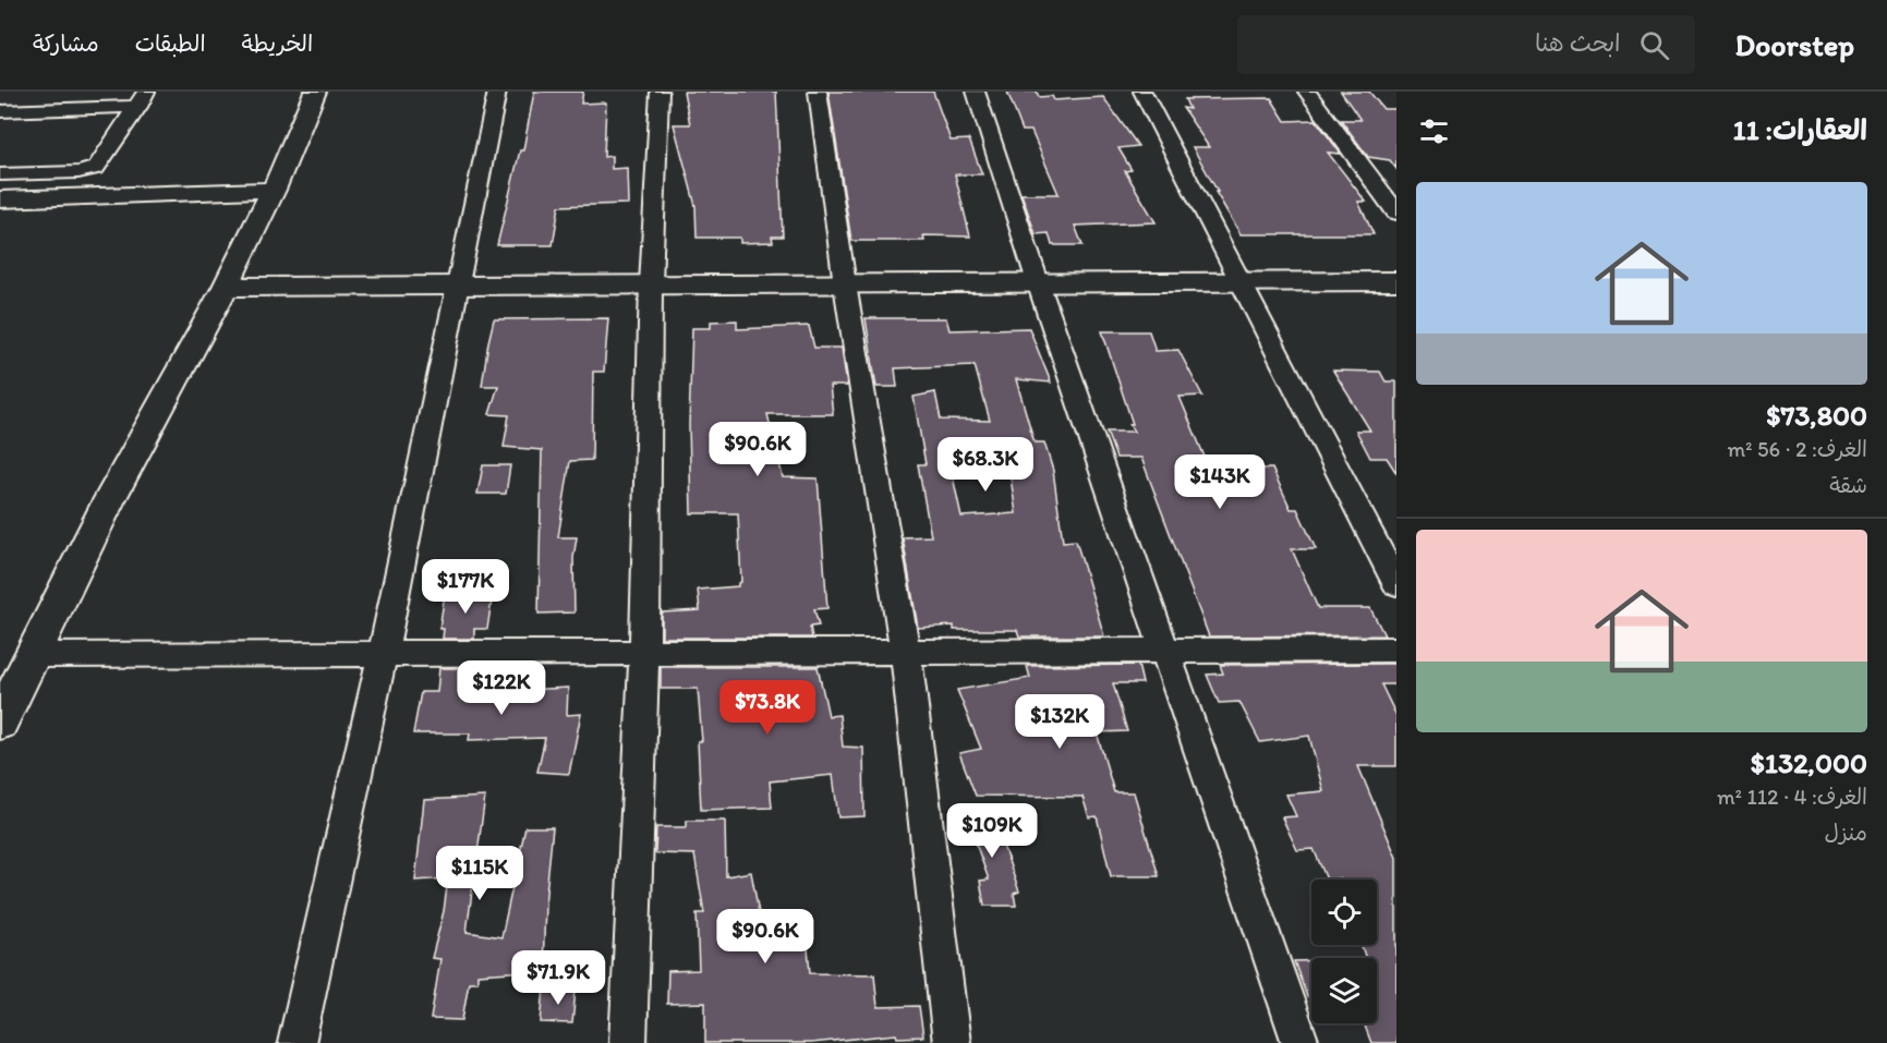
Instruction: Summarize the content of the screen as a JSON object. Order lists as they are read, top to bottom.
{
  "page": {
    "header": "Doorstep",
    "search": "ابحث هنا",
    "nav": ["الخريطة", "الطبقات", "مشاركة"],
    "heading": "العقارات: 11",
    "list": [
      {
        "name": "$73,800",
        "note": "الغرف: 2 · 56 m² · شقة"
      },
      {
        "name": "$132,000",
        "note": "الغرف: 4 · 112 m² · منزل"
      }
    ],
    "price": [
      "$90.6K",
      "$68.3K",
      "$143K",
      "$177K",
      "$122K",
      "$73.8K",
      "$132K",
      "$109K",
      "$115K",
      "$90.6K",
      "$71.9K"
    ]
  }
}
